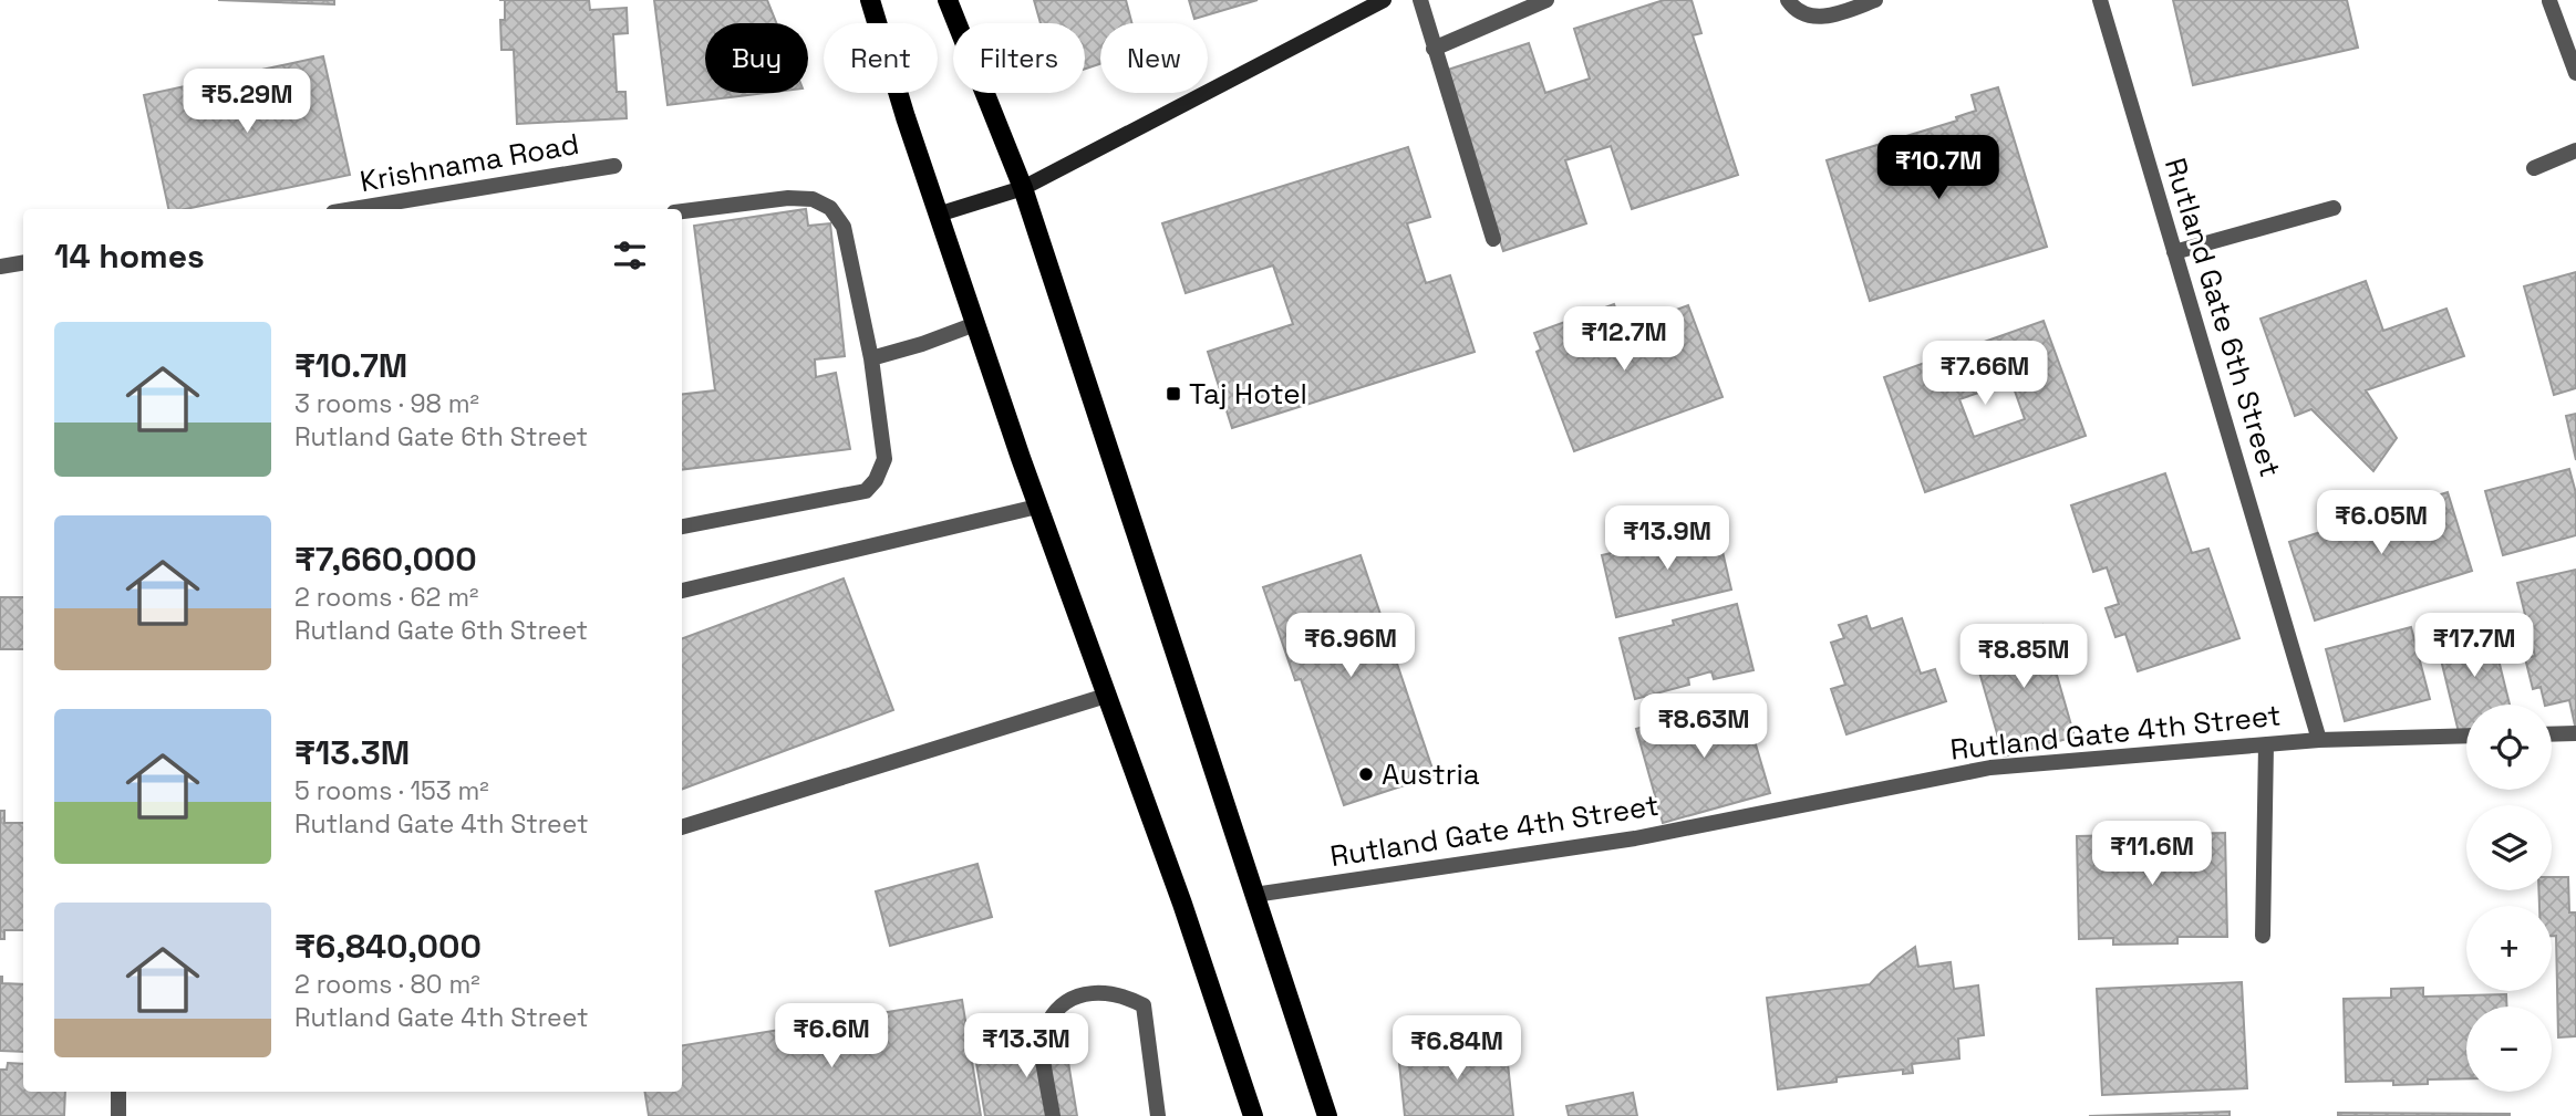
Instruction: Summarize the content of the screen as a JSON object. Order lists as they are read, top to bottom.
{
  "streets": {
    "street": ["Krishnama Road", "Rutland Gate 6th Street", "Rutland Gate 4th Street"]
  },
  "crossings": [
    ["Rutland Gate 6th Street", "Rutland Gate 4th Street"]
  ],
  "places": {
    "transit": ["Taj Hotel"],
    "other": ["Austria"]
  },
  "page": {
    "chip": [
      "Buy",
      "Rent",
      "Filters",
      "New"
    ],
    "price": [
      "₹5.29M",
      "₹10.7M",
      "₹12.7M",
      "₹7.66M",
      "₹6.05M",
      "₹13.9M",
      "₹6.96M",
      "₹17.7M",
      "₹8.85M",
      "₹8.63M",
      "₹11.6M",
      "₹6.6M",
      "₹13.3M",
      "₹6.84M"
    ],
    "heading": "14 homes",
    "list": [
      {
        "name": "₹10.7M",
        "note": "3 rooms · 98 m² · Rutland Gate 6th Street"
      },
      {
        "name": "₹7,660,000",
        "note": "2 rooms · 62 m² · Rutland Gate 6th Street"
      },
      {
        "name": "₹13.3M",
        "note": "5 rooms · 153 m² · Rutland Gate 4th Street"
      },
      {
        "name": "₹6,840,000",
        "note": "2 rooms · 80 m² · Rutland Gate 4th Street"
      }
    ],
    "map_buttons": ["+", "−"]
  }
}
